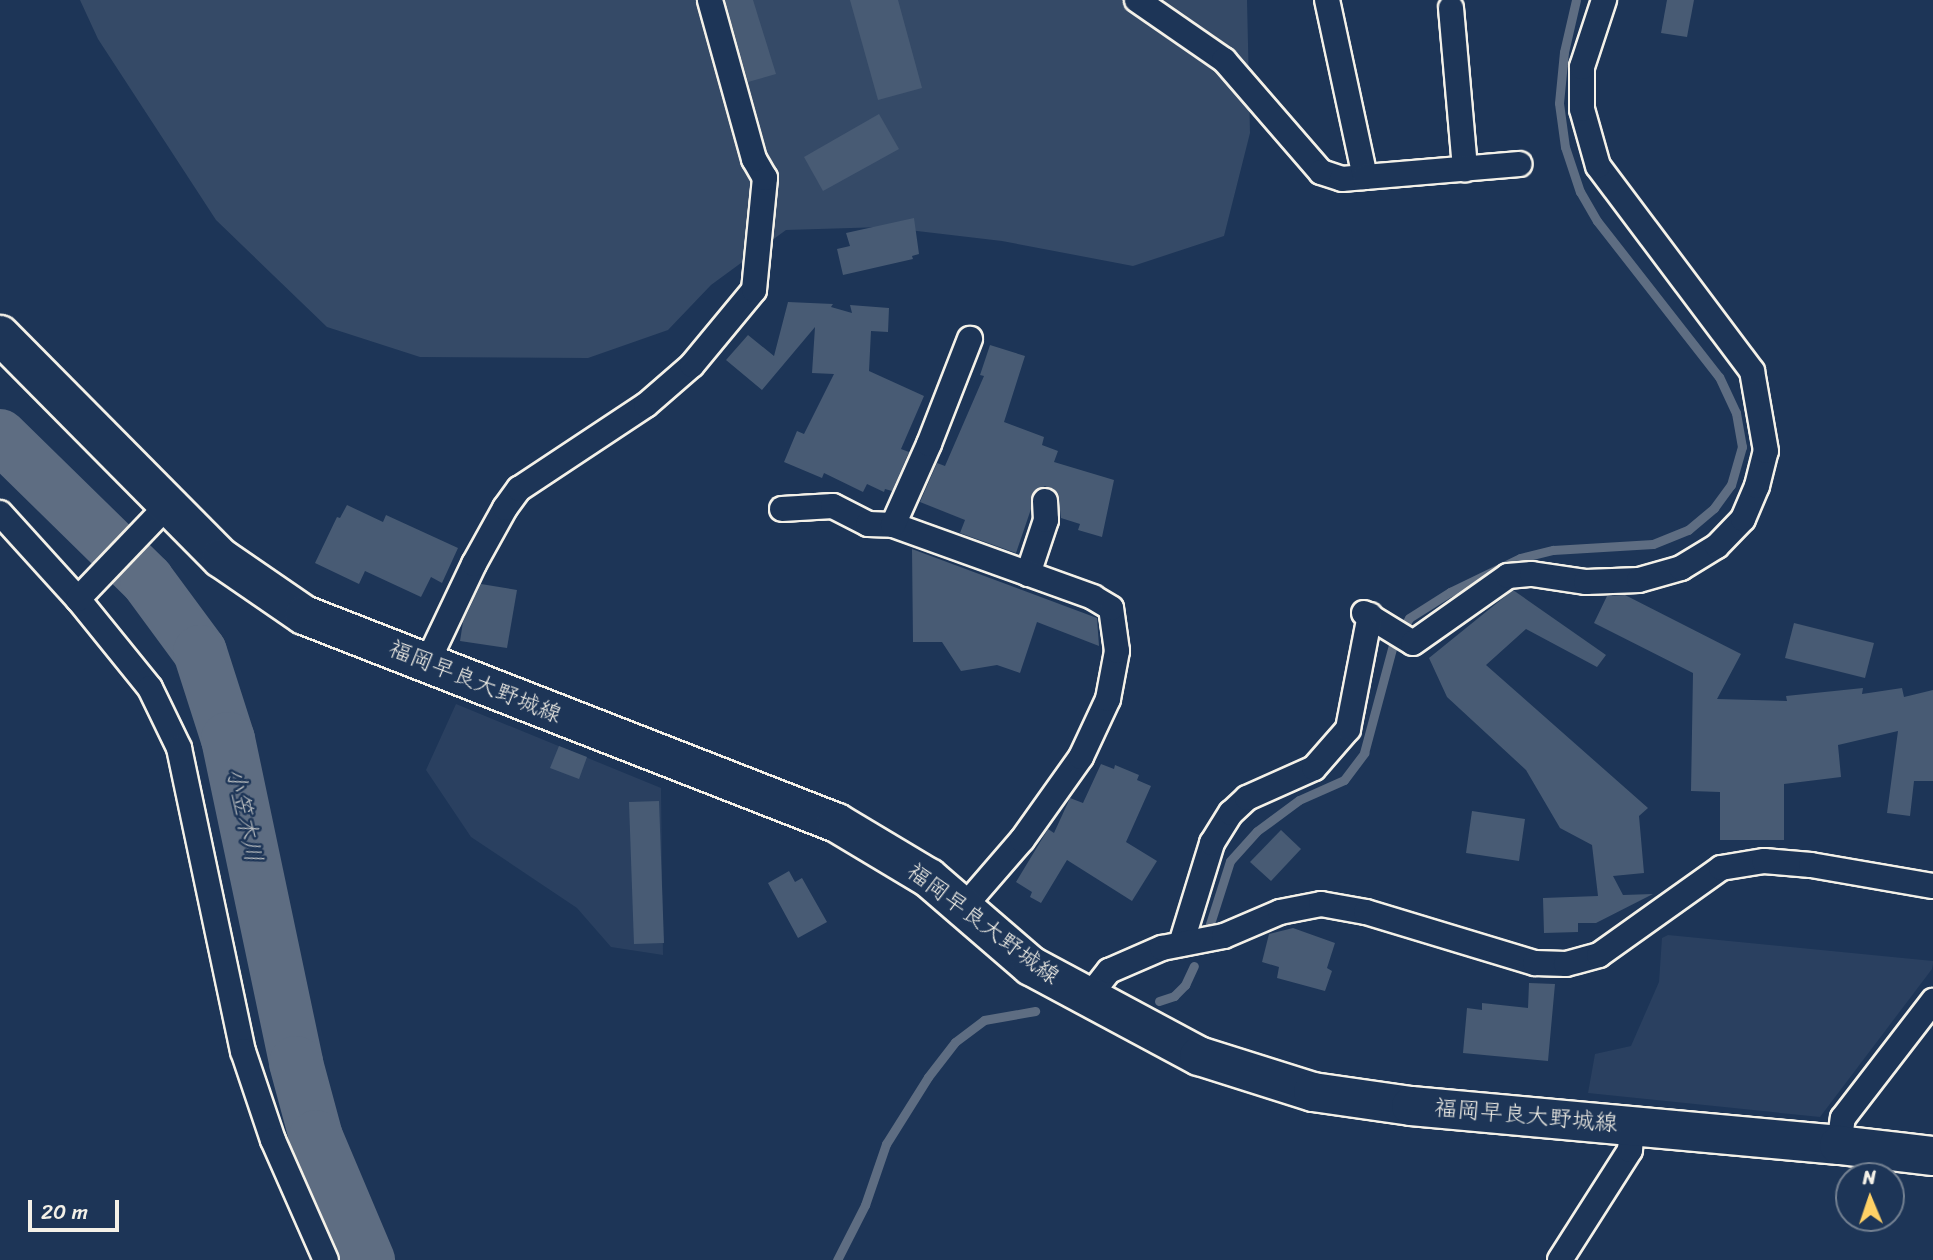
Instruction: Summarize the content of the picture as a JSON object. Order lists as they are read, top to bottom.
{
  "streets": {
    "main road": ["福岡早良大野城線"]
  },
  "water": ["小笠木川"],
  "scale_bar": "20 m",
  "north": "top"
}
